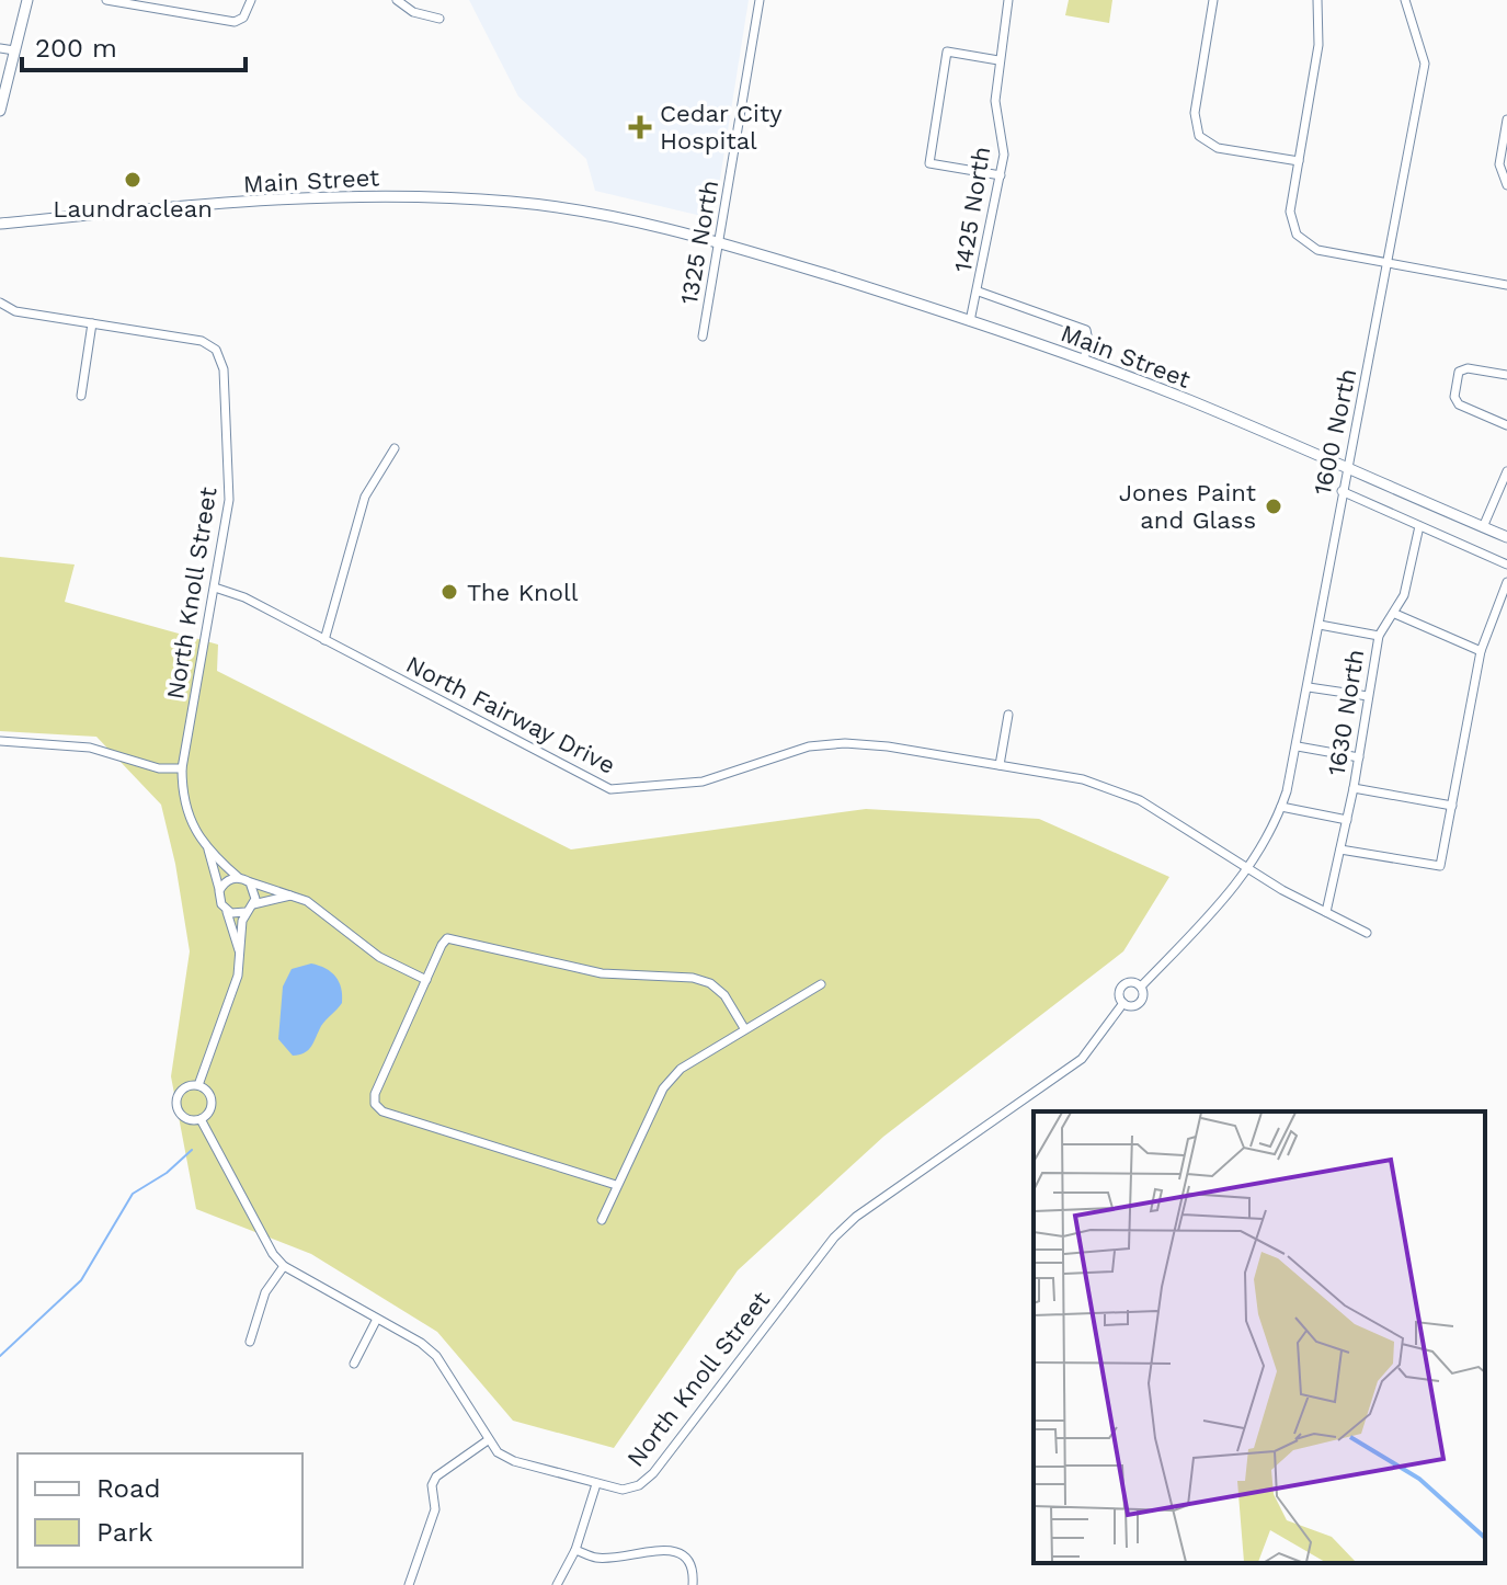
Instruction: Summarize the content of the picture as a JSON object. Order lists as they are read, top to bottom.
{
  "streets": {
    "main road": ["Main Street"],
    "street": [
      "1425 North",
      "1325 North",
      "1600 North",
      "North Knoll Street",
      "1630 North",
      "North Fairway Drive"
    ]
  },
  "crossings": [
    ["Main Street", "1425 North"],
    ["Main Street", "1325 North"],
    ["Main Street", "1600 North"],
    ["1600 North", "North Knoll Street"],
    ["1600 North", "North Fairway Drive"],
    ["North Knoll Street", "North Fairway Drive"],
    ["1630 North", "North Fairway Drive"]
  ],
  "places": {
    "health": ["Cedar City Hospital"],
    "other": ["Laundraclean", "Jones Paint and Glass", "The Knoll"]
  },
  "legend": ["Road", "Park"],
  "scale_bar": "200 m"
}
